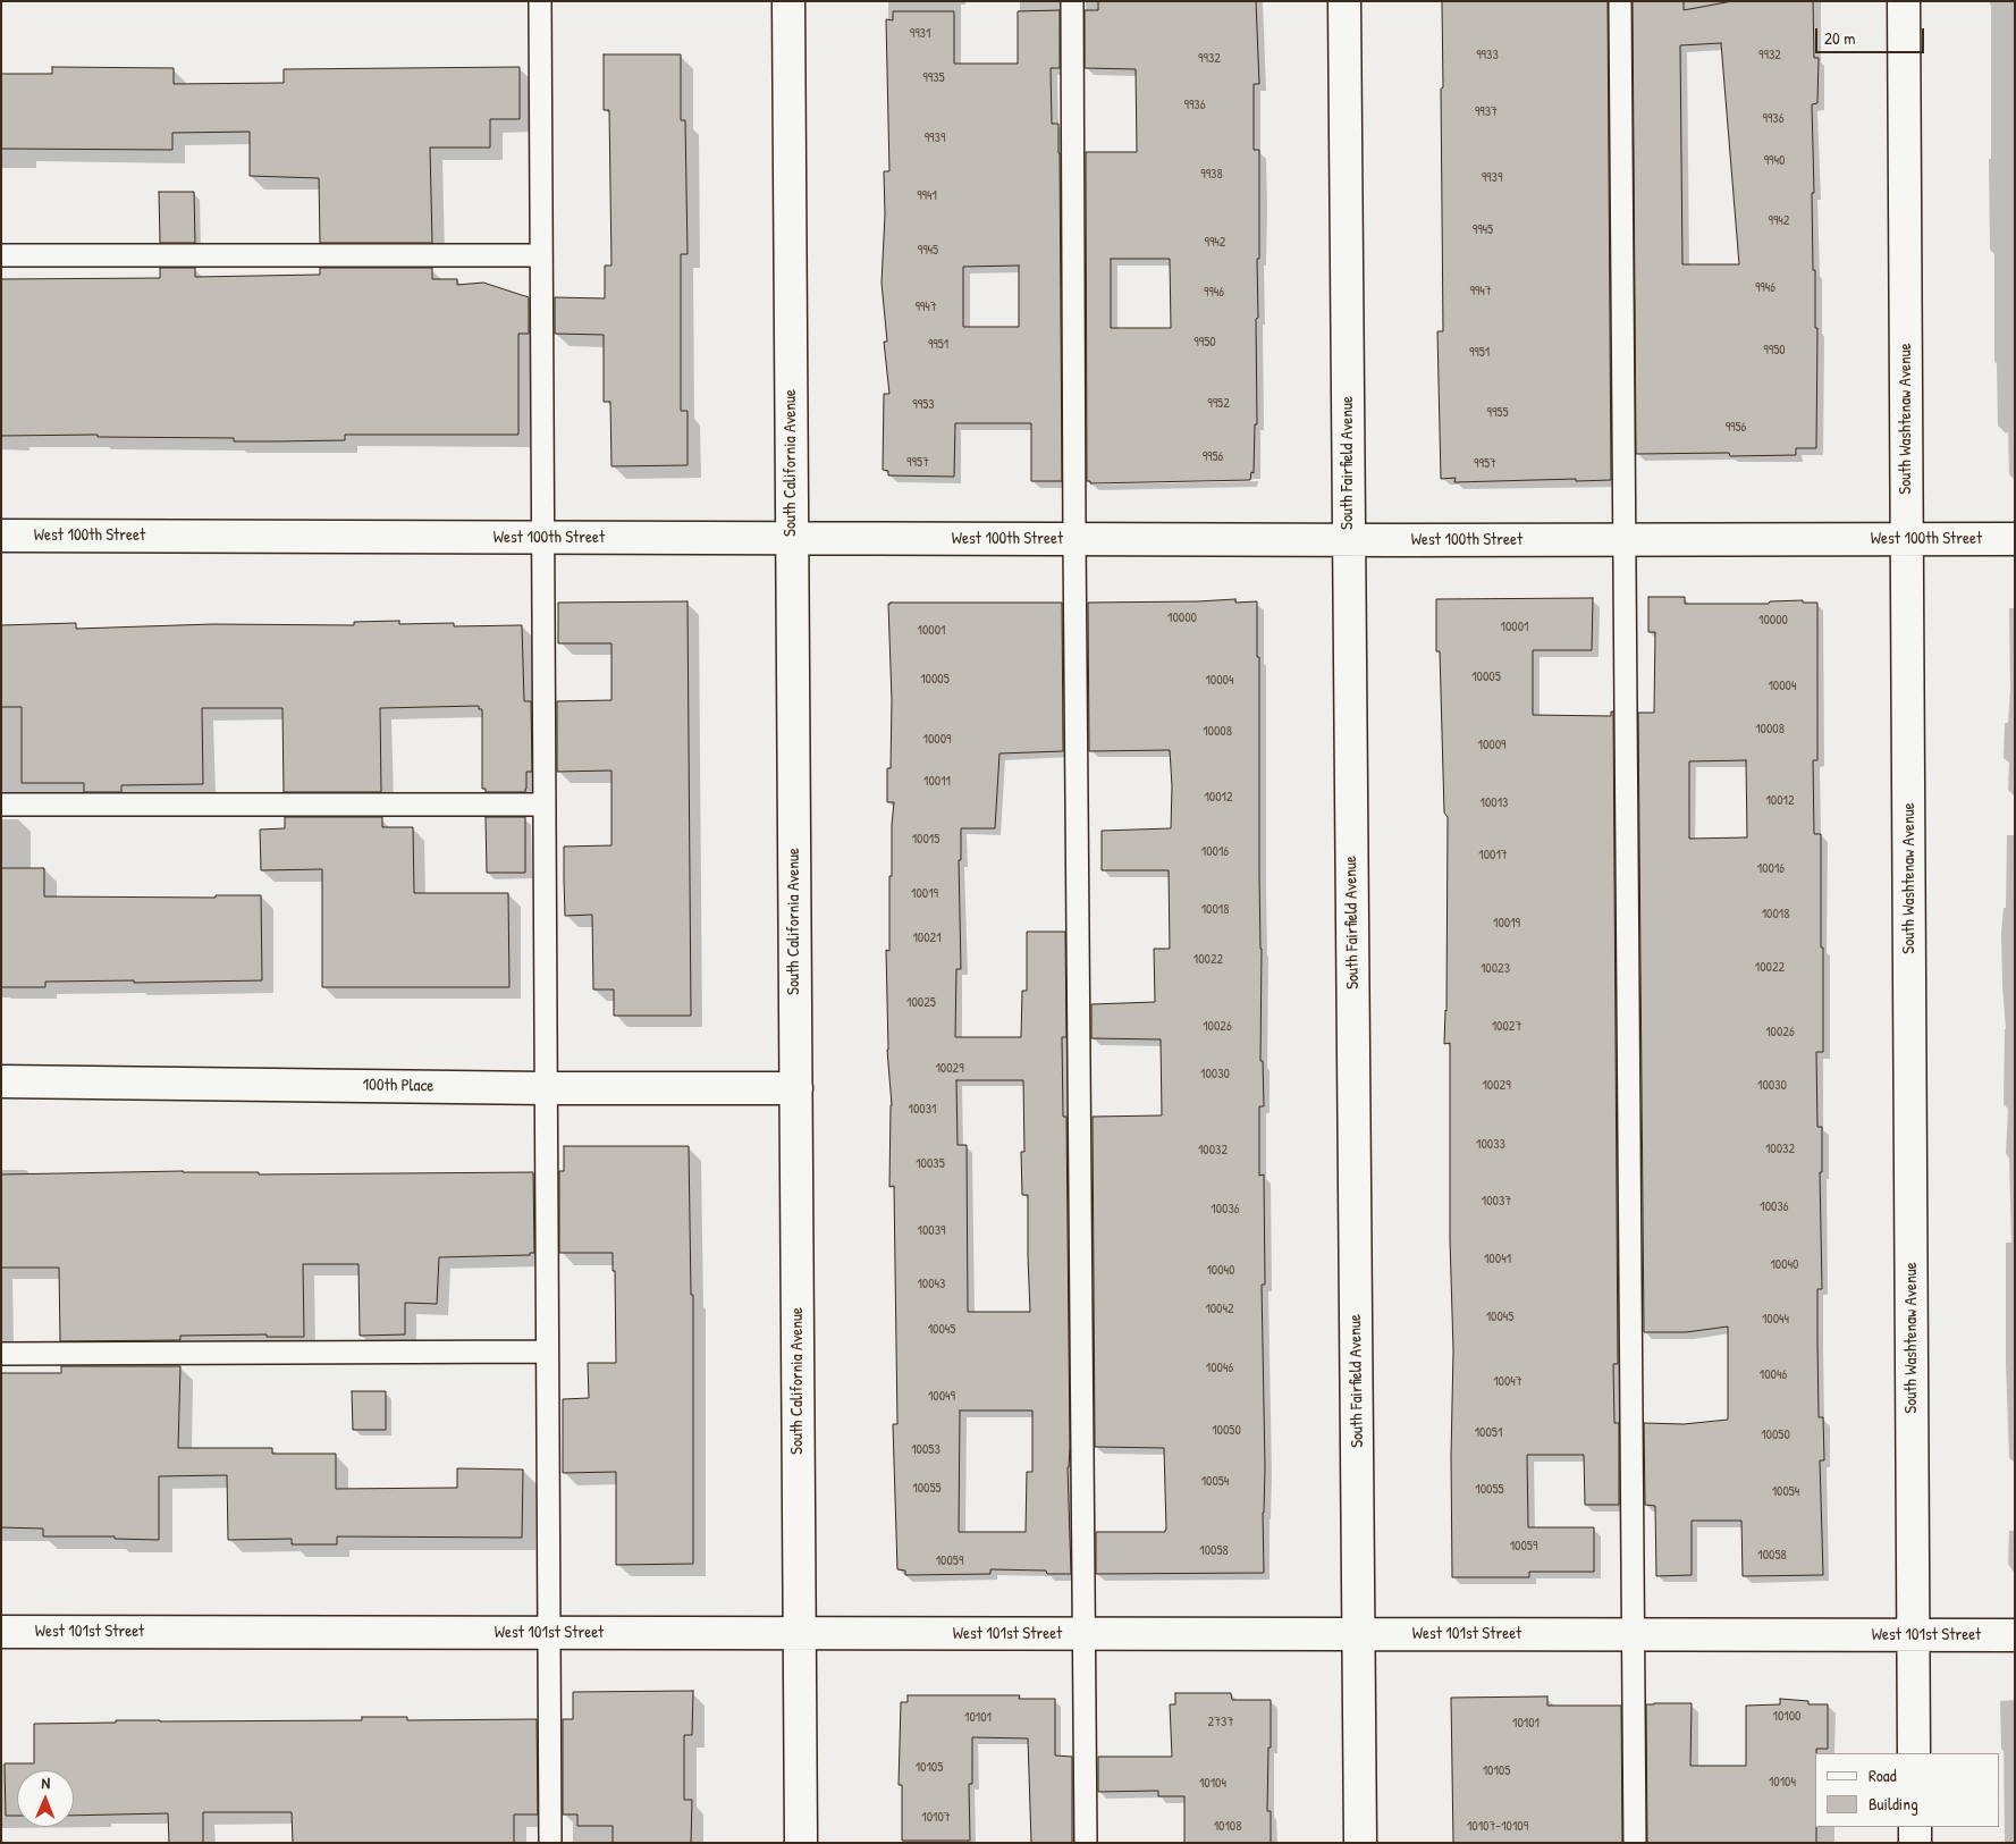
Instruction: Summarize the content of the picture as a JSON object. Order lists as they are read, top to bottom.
{
  "streets": {
    "street": [
      "South Washtenaw Avenue",
      "South California Avenue",
      "South Fairfield Avenue",
      "West 100th Street",
      "100th Place",
      "West 101st Street"
    ]
  },
  "crossings": [
    ["South Washtenaw Avenue", "West 100th Street"],
    ["South Washtenaw Avenue", "West 101st Street"],
    ["South California Avenue", "West 100th Street"],
    ["South California Avenue", "100th Place"],
    ["South California Avenue", "West 101st Street"],
    ["South Fairfield Avenue", "West 100th Street"],
    ["South Fairfield Avenue", "West 101st Street"]
  ],
  "house_numbers": [
    "9931",
    "9933",
    "9932",
    "9932",
    "9935",
    "9936",
    "9937",
    "9936",
    "9939",
    "9940",
    "9938",
    "9939",
    "9941",
    "9942",
    "9945",
    "9942",
    "9945",
    "9946",
    "9947",
    "9946",
    "9947",
    "9950",
    "9951",
    "9950",
    "9951",
    "9952",
    "9953",
    "9955",
    "9956",
    "9956",
    "9957",
    "9957",
    "10000",
    "10000",
    "10001",
    "10001",
    "10005",
    "10005",
    "10004",
    "10004",
    "10008",
    "10008",
    "10009",
    "10009",
    "10011",
    "10012",
    "10012",
    "10013",
    "10015",
    "10016",
    "10017",
    "10016",
    "10019",
    "10018",
    "10018",
    "10019",
    "10021",
    "10022",
    "10022",
    "10023",
    "10025",
    "10026",
    "10027",
    "10026",
    "10029",
    "10030",
    "10029",
    "10030",
    "10031",
    "10033",
    "10032",
    "10032",
    "10035",
    "10037",
    "10036",
    "10036",
    "10039",
    "10041",
    "10040",
    "10040",
    "10043",
    "10042",
    "10045",
    "10044",
    "10045",
    "10046",
    "10046",
    "10047",
    "10049",
    "10050",
    "10051",
    "10050",
    "10053",
    "10054",
    "10055",
    "10055",
    "10054",
    "10059",
    "10058",
    "10058",
    "10059",
    "10100",
    "10101",
    "2737",
    "10101",
    "10105",
    "10105",
    "10104",
    "10104",
    "10107",
    "10108",
    "10107-10109"
  ],
  "legend": ["Road", "Building"],
  "scale_bar": "20 m",
  "north": "top"
}
